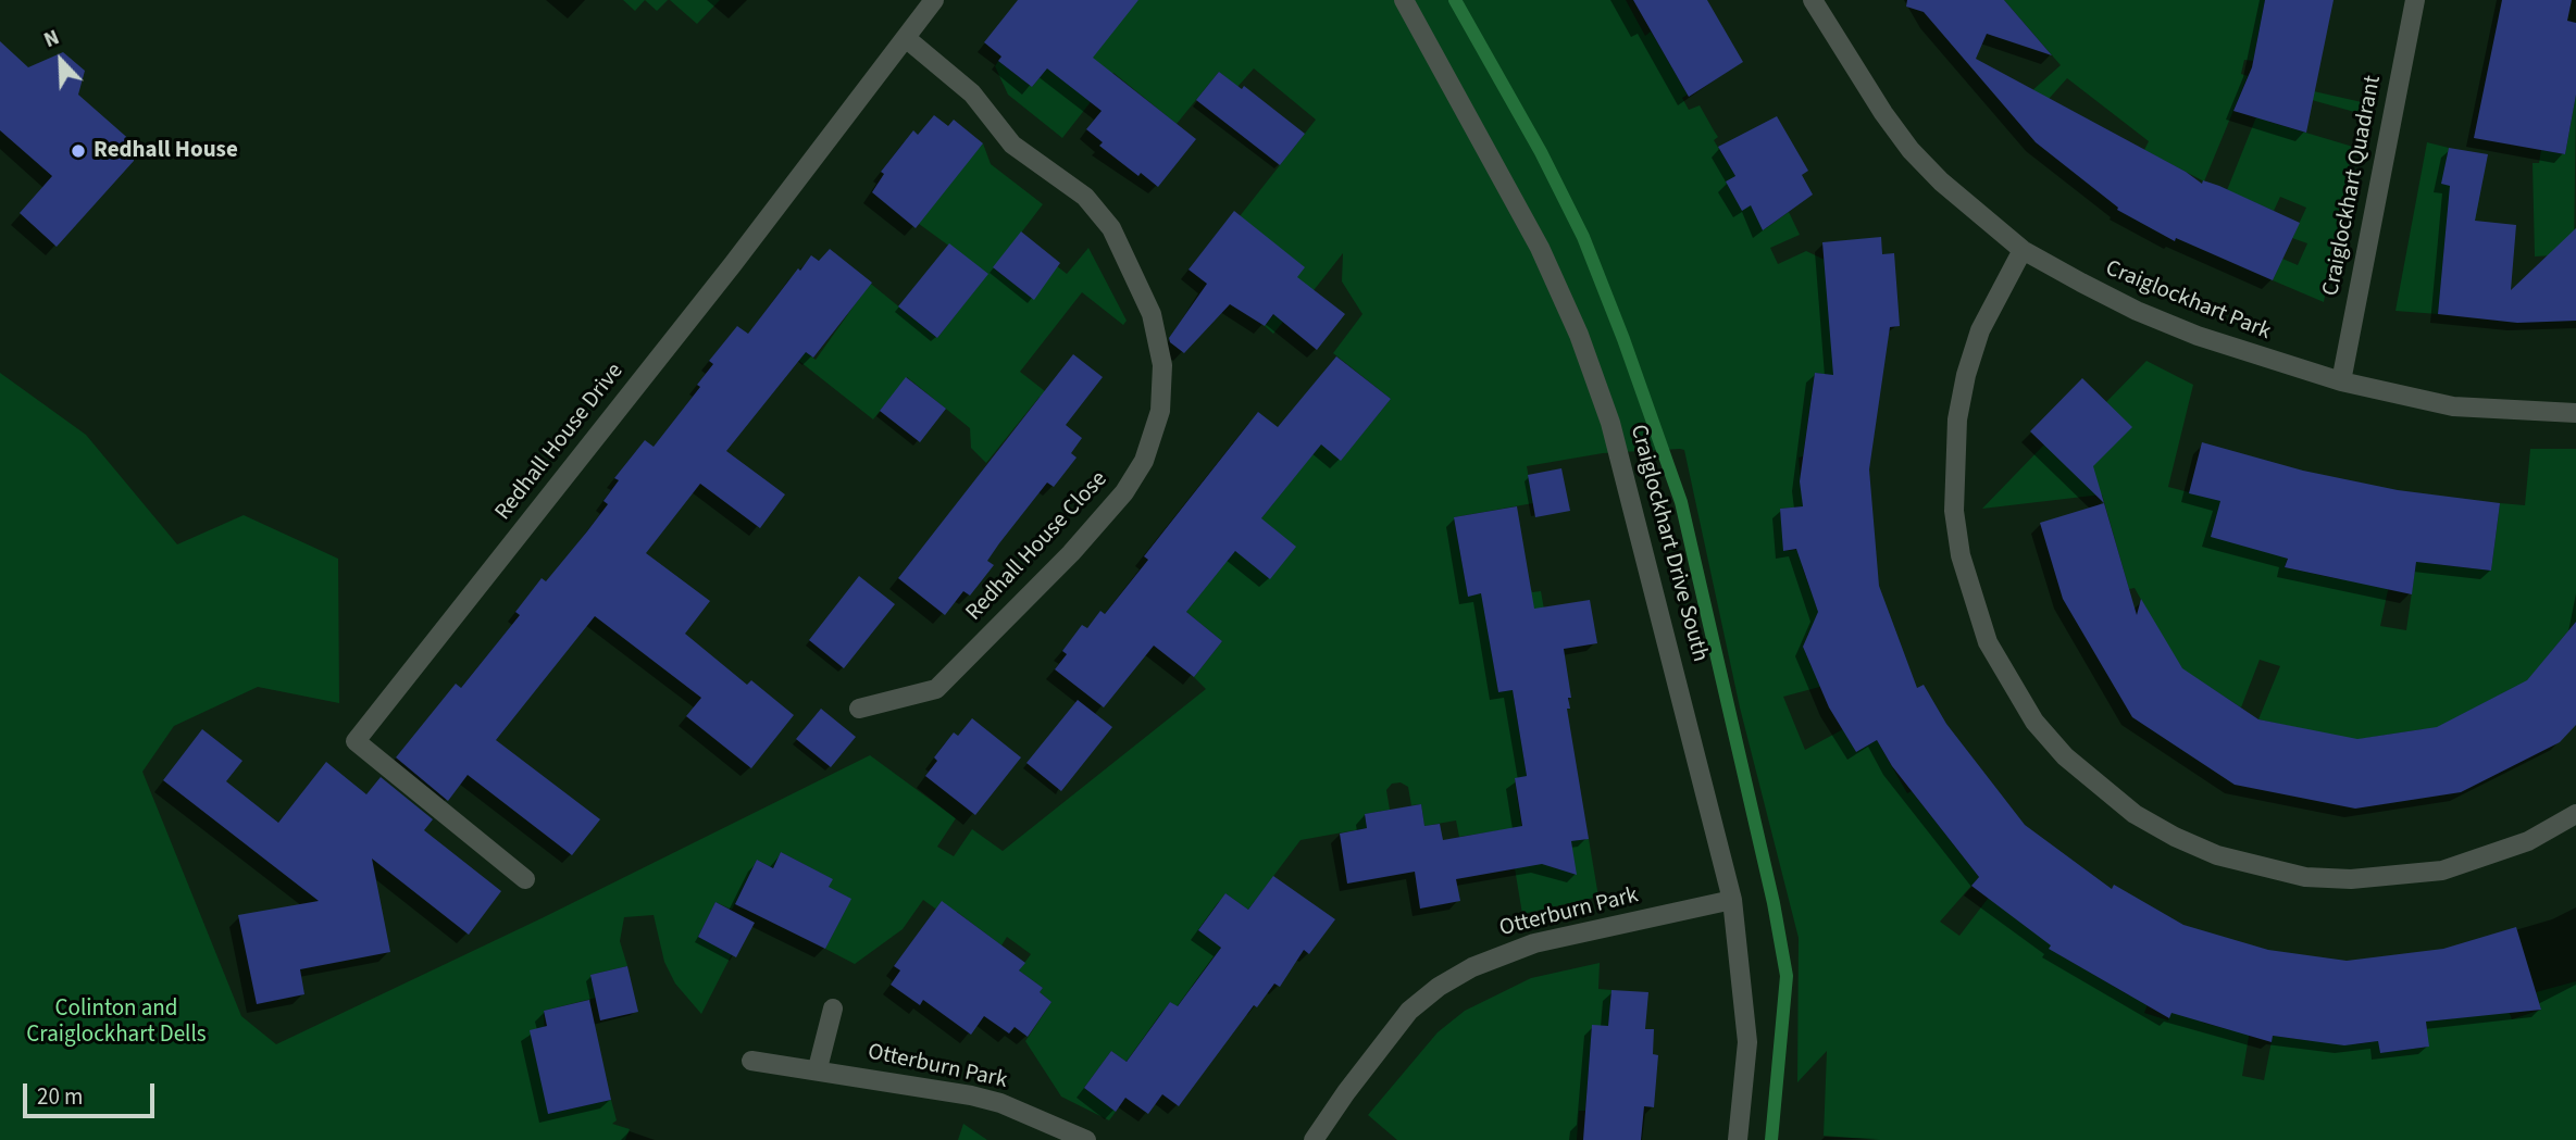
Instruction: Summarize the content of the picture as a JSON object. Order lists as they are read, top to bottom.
{
  "streets": {
    "street": [
      "Craiglockhart Quadrant",
      "Craiglockhart Park",
      "Redhall House Drive",
      "Craiglockhart Drive South",
      "Redhall House Close",
      "Otterburn Park"
    ]
  },
  "crossings": [
    ["Craiglockhart Quadrant", "Craiglockhart Park"],
    ["Redhall House Drive", "Redhall House Close"],
    ["Craiglockhart Drive South", "Otterburn Park"]
  ],
  "parks": ["Colinton and Craiglockhart Dells"],
  "places": ["Redhall House"],
  "scale_bar": "20 m",
  "north": "top left"
}
